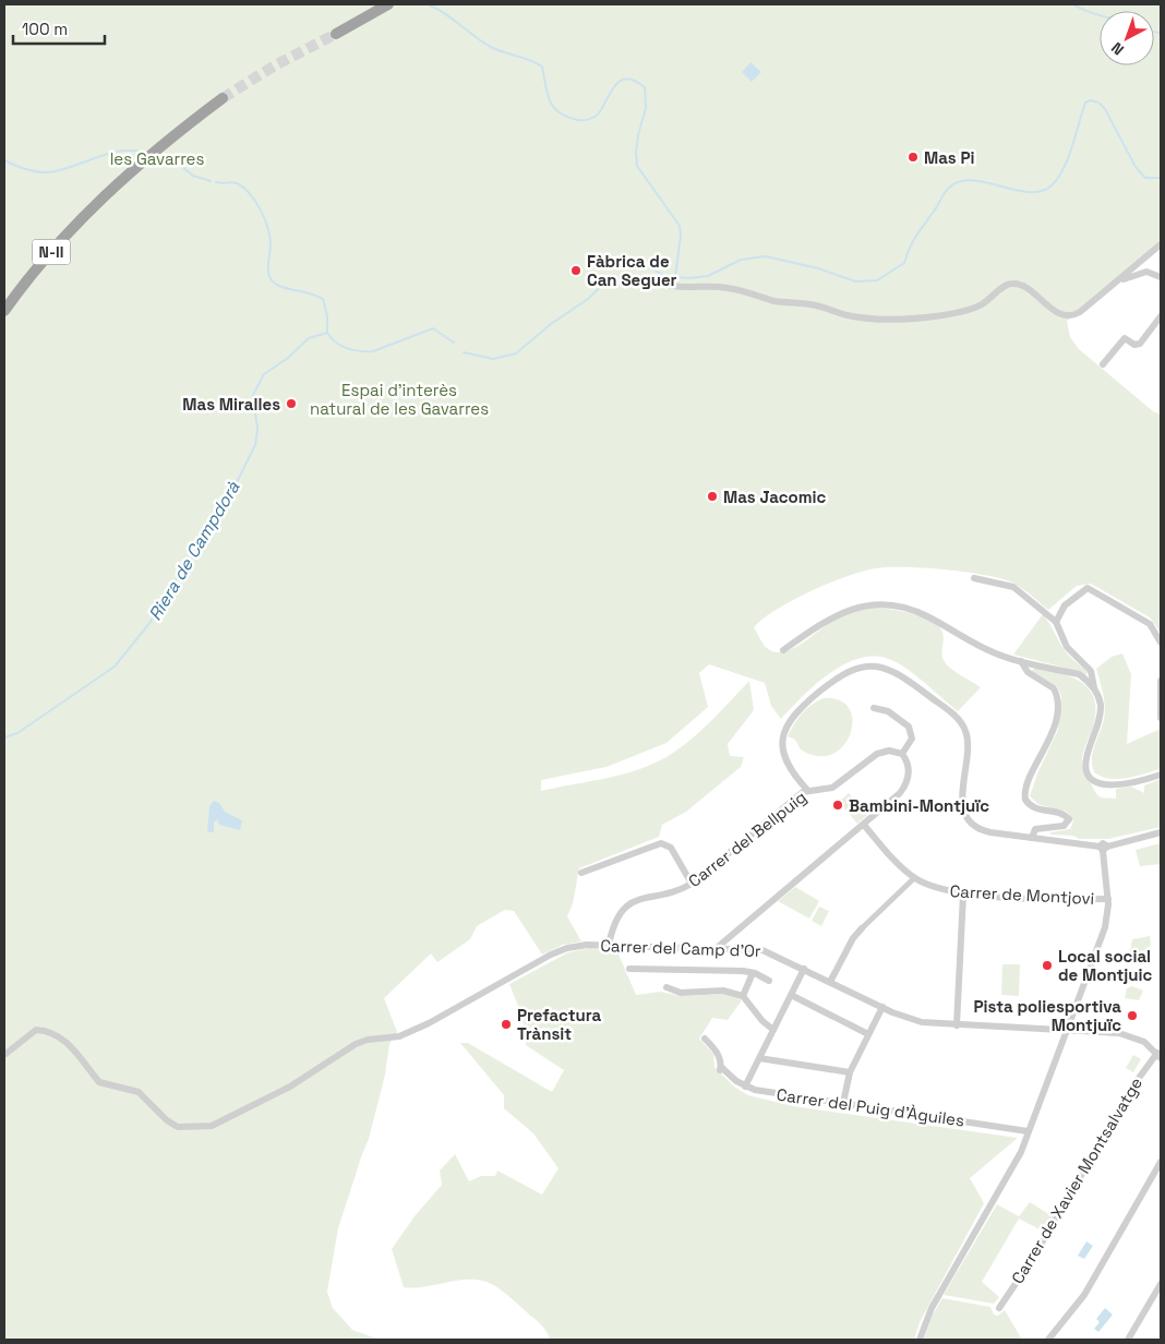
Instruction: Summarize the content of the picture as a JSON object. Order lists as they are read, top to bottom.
{
  "streets": {
    "highway": ["N-II"],
    "street": [
      "Carrer del Bellpuig",
      "Carrer de Montjovi",
      "Carrer del Camp d'Or",
      "Carrer del Puig d'Àguiles",
      "Carrer de Xavier Montsalvatge"
    ]
  },
  "crossings": [
    ["Carrer del Bellpuig", "Carrer del Camp d'Or"],
    ["Carrer del Camp d'Or", "Carrer de Xavier Montsalvatge"]
  ],
  "water": ["Riera de Campdorà"],
  "parks": ["les Gavarres", "Espai d'interès natural de les Gavarres"],
  "places": [
    "Mas Pi",
    "Fàbrica de Can Seguer",
    "Mas Miralles",
    "Mas Jacomic",
    "Bambini-Montjuïc",
    "Local social de Montjuic",
    "Pista poliesportiva Montjuïc",
    "Prefactura Trànsit"
  ],
  "scale_bar": "100 m",
  "north": "bottom left"
}
